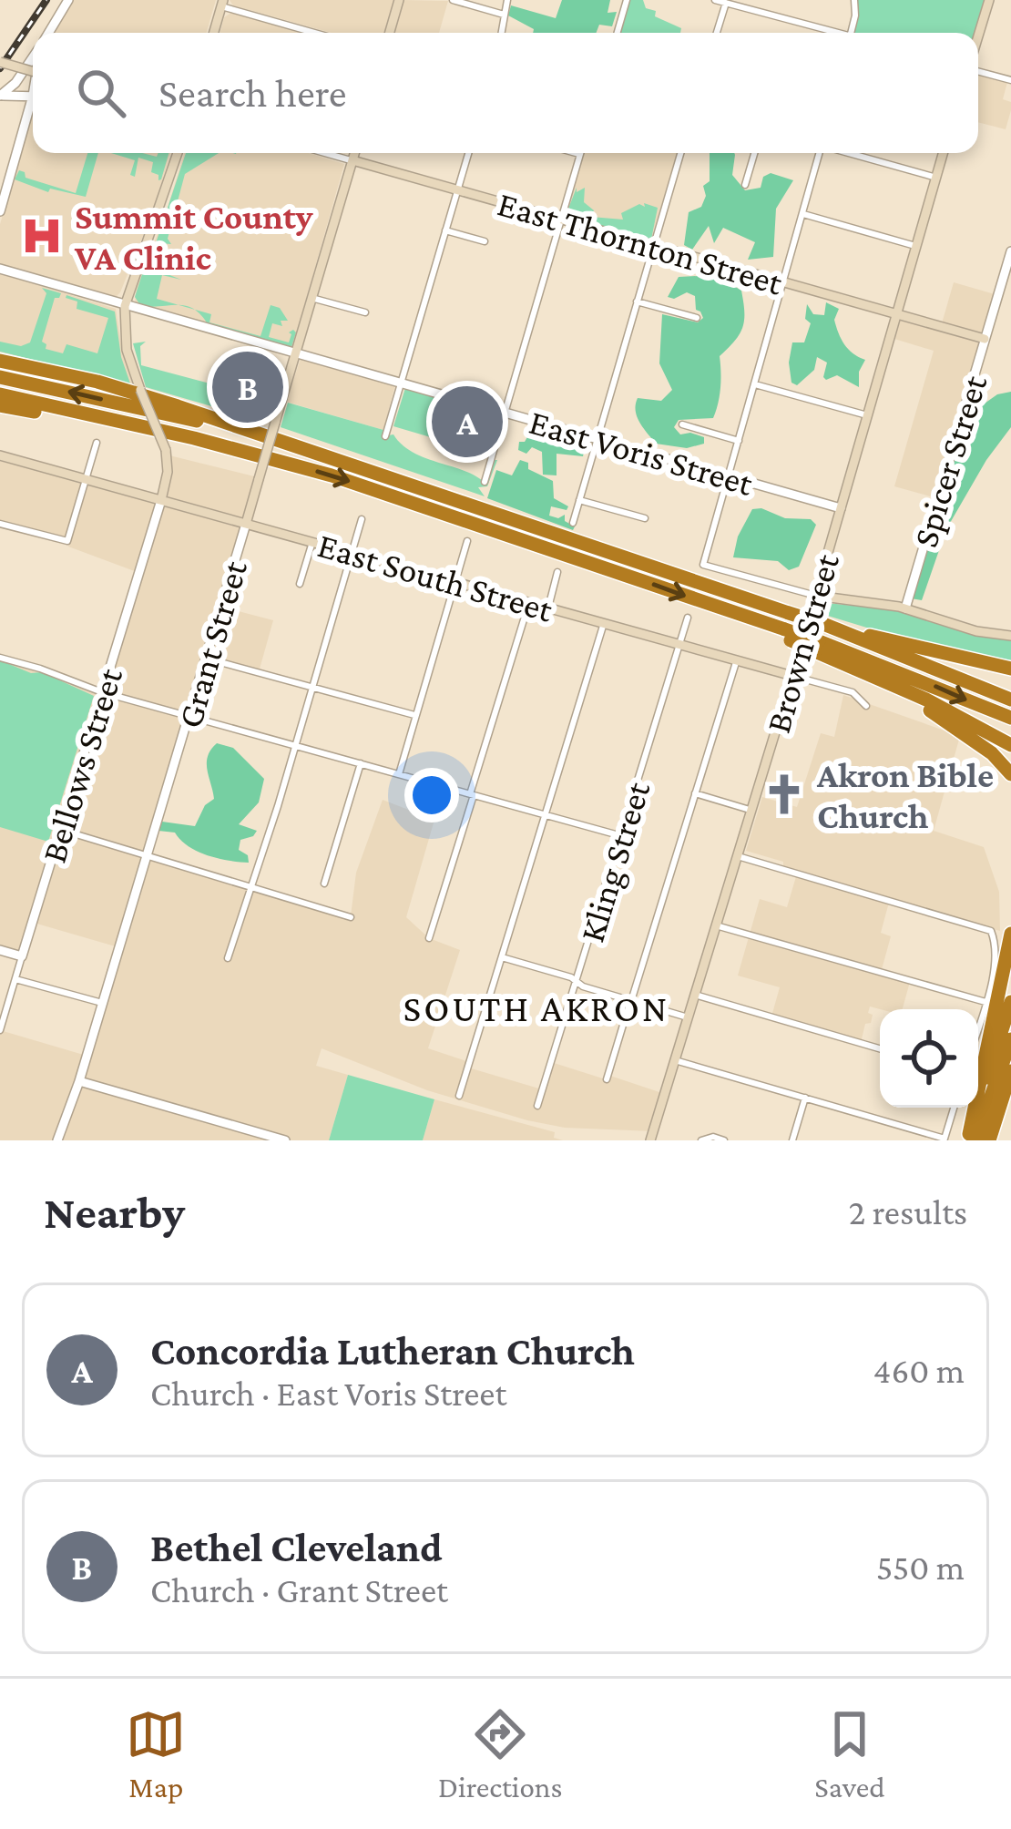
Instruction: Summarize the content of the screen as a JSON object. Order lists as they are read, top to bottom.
{
  "streets": {
    "main road": [
      "East Thornton Street",
      "East South Street",
      "Brown Street",
      "Grant Street"
    ],
    "street": [
      "East Voris Street",
      "Spicer Street",
      "Bellows Street",
      "Kling Street"
    ]
  },
  "crossings": [
    ["East Thornton Street", "Spicer Street"],
    ["East Thornton Street", "Brown Street"],
    ["East Thornton Street", "Grant Street"],
    ["East Voris Street", "Brown Street"],
    ["East Voris Street", "Grant Street"],
    ["East South Street", "Brown Street"],
    ["East South Street", "Grant Street"],
    ["East South Street", "Bellows Street"],
    ["East South Street", "Kling Street"]
  ],
  "districts": ["SOUTH AKRON"],
  "places": {
    "hospital": ["Summit County VA Clinic"],
    "church": ["Akron Bible Church"]
  },
  "page": {
    "search": "Search here",
    "pins": ["B", "A"],
    "heading": ["Nearby", "2 results"],
    "list": [
      {
        "mark": "A",
        "name": "Concordia Lutheran Church",
        "note": "Church · East Voris Street",
        "value": "460 m"
      },
      {
        "mark": "B",
        "name": "Bethel Cleveland",
        "note": "Church · Grant Street",
        "value": "550 m"
      }
    ],
    "nav": ["Map", "Directions", "Saved"]
  }
}
